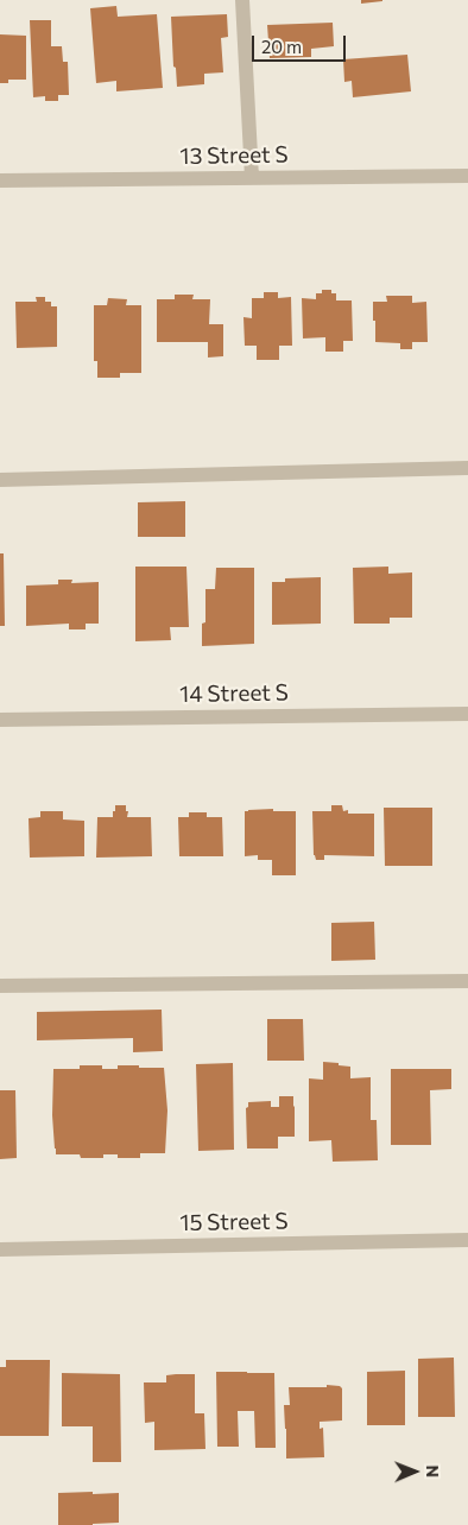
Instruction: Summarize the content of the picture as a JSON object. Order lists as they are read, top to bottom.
{
  "streets": {
    "street": ["13 Street S", "14 Street S", "15 Street S"]
  },
  "scale_bar": "20 m",
  "north": "right"
}
